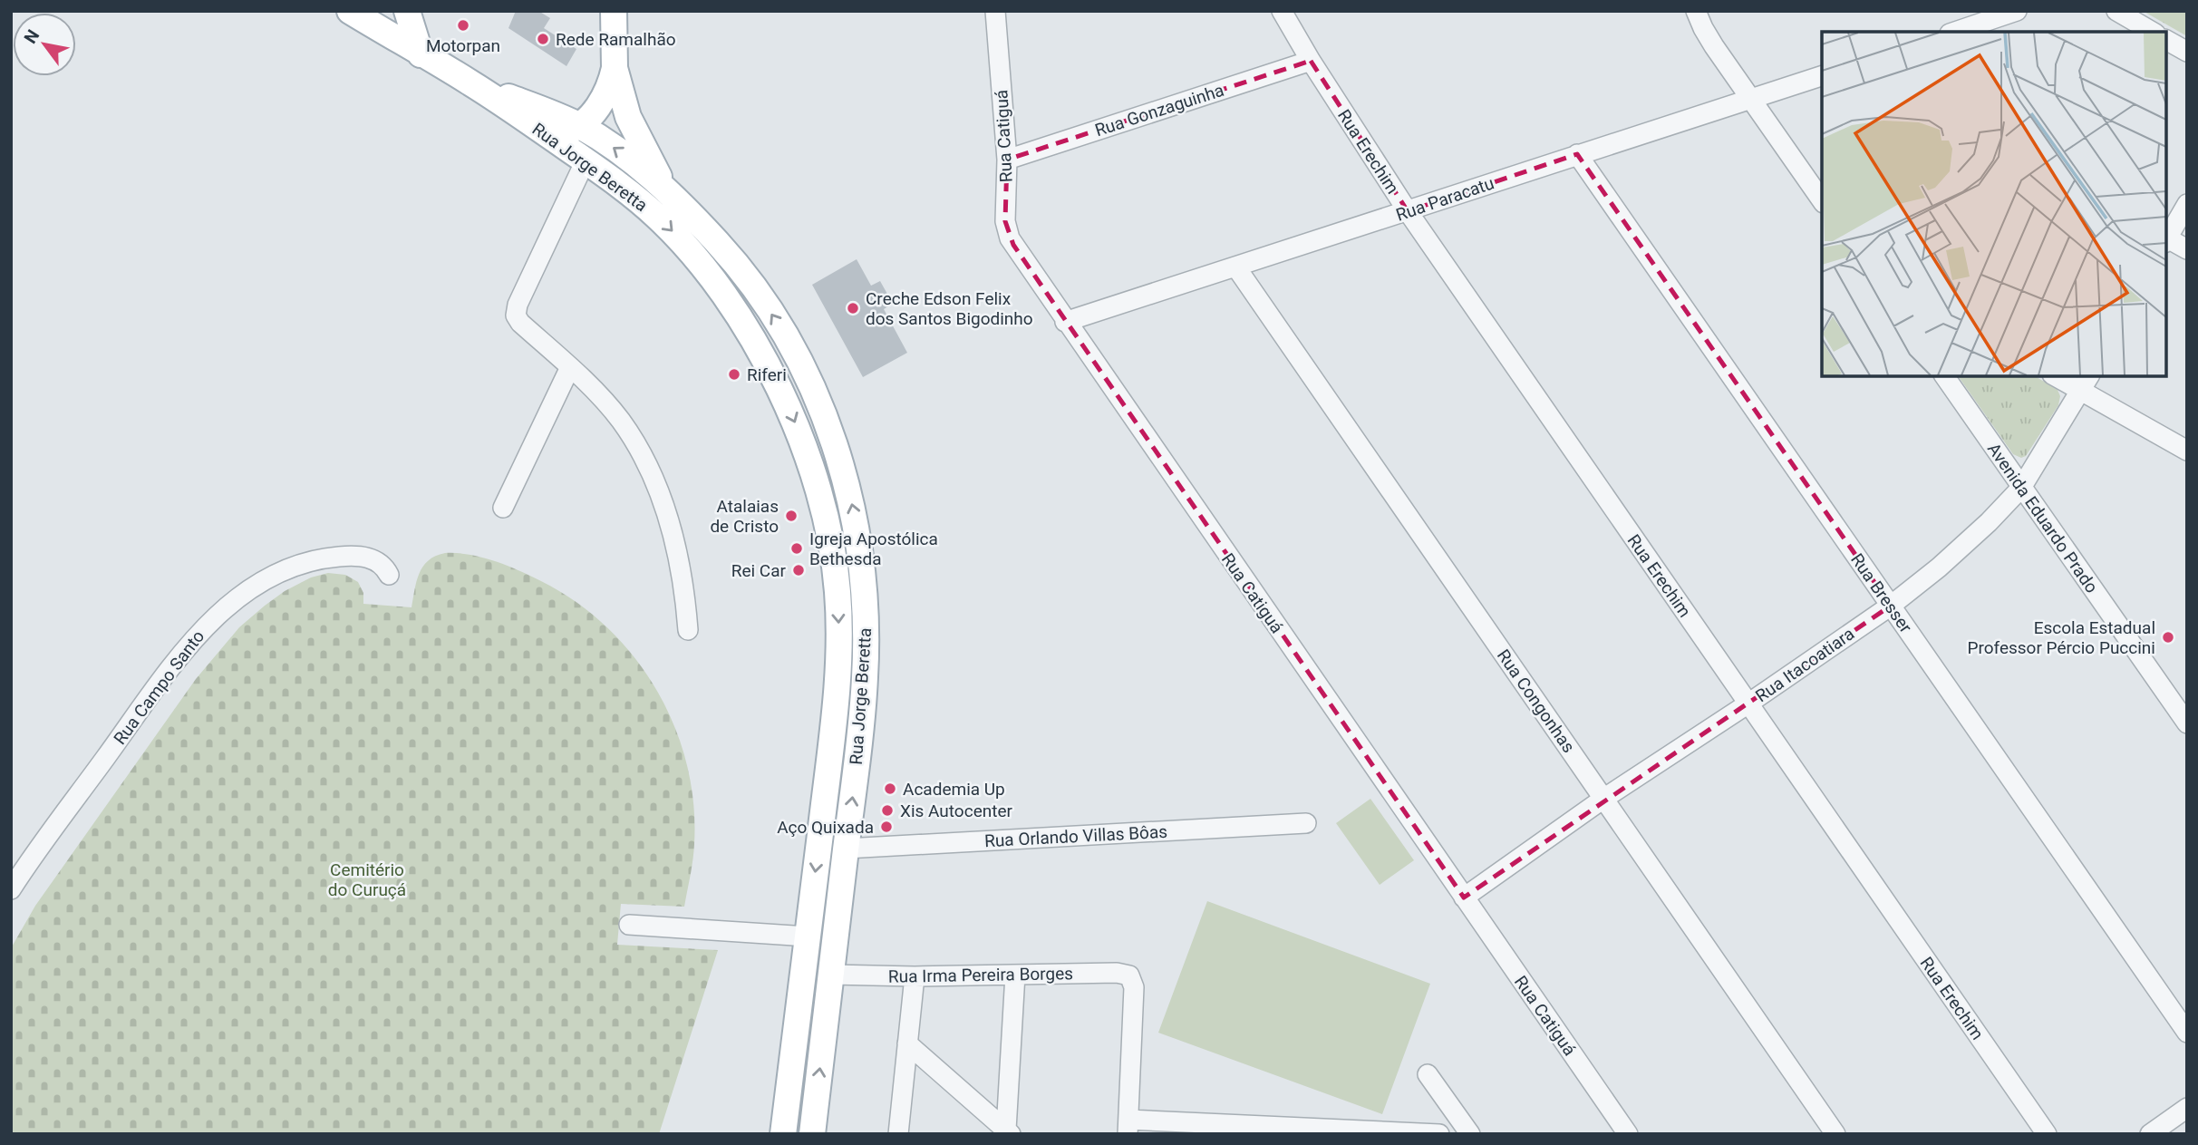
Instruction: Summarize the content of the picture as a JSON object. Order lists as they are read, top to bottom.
{
  "streets": {
    "main road": ["Rua Jorge Beretta"],
    "street": [
      "Rua Gonzaguinha",
      "Rua Catiguá",
      "Rua Erechim",
      "Rua Paracatu",
      "Avenida Eduardo Prado",
      "Rua Bresser",
      "Rua Itacoatiara",
      "Rua Campo Santo",
      "Rua Congonhas",
      "Rua Orlando Villas Bôas",
      "Rua Irma Pereira Borges"
    ]
  },
  "crossings": [
    ["Rua Gonzaguinha", "Rua Catiguá"],
    ["Rua Gonzaguinha", "Rua Erechim"],
    ["Rua Catiguá", "Rua Paracatu"],
    ["Rua Catiguá", "Rua Itacoatiara"],
    ["Rua Erechim", "Rua Paracatu"],
    ["Rua Erechim", "Rua Itacoatiara"],
    ["Rua Jorge Beretta", "Rua Orlando Villas Bôas"],
    ["Rua Jorge Beretta", "Rua Irma Pereira Borges"],
    ["Rua Paracatu", "Rua Bresser"],
    ["Rua Paracatu", "Rua Congonhas"],
    ["Avenida Eduardo Prado", "Rua Itacoatiara"],
    ["Rua Bresser", "Rua Itacoatiara"],
    ["Rua Itacoatiara", "Rua Congonhas"]
  ],
  "parks": ["Cemitério do Curuçá"],
  "places": [
    "Motorpan",
    "Rede Ramalhão",
    "Creche Edson Felix dos Santos Bigodinho",
    "Riferi",
    "Atalaias de Cristo",
    "Igreja Apostólica Bethesda",
    "Rei Car",
    "Escola Estadual Professor Pércio Puccini",
    "Academia Up",
    "Xis Autocenter",
    "Aço Quixada"
  ],
  "north": "top left"
}
